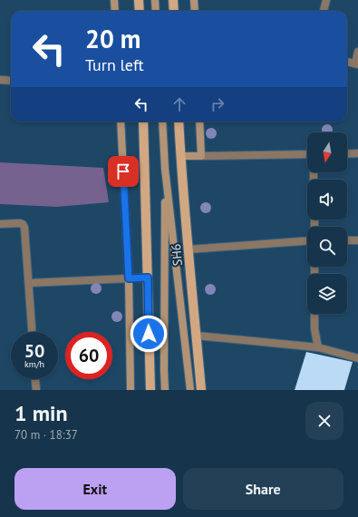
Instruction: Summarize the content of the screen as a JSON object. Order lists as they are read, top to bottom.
{
  "streets": {
    "main road": ["SH6"]
  },
  "north": "bottom",
  "page": {
    "turn": ["20 m", "Turn left"],
    "speed": "50 km/h",
    "limit": "60",
    "heading": ["1 min", "70 m · 18:37"],
    "buttons": ["Exit", "Share"]
  }
}
